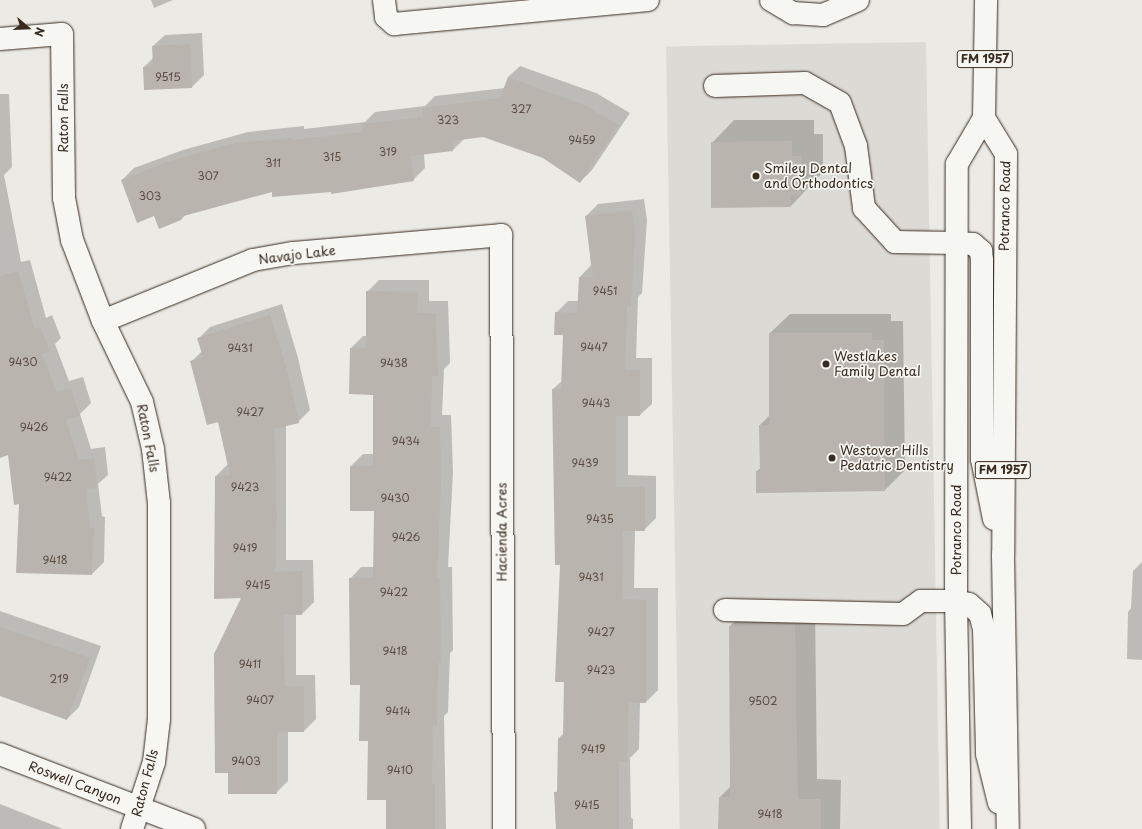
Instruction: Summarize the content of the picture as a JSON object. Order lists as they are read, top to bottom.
{
  "streets": {
    "main road": [
      "FM 1957",
      "Raton Falls",
      "Potranco Road",
      "Navajo Lake",
      "Hacienda Acres",
      "Roswell Canyon"
    ]
  },
  "crossings": [
    ["FM 1957", "Potranco Road"],
    ["Raton Falls", "Navajo Lake"],
    ["Raton Falls", "Roswell Canyon"],
    ["Navajo Lake", "Hacienda Acres"]
  ],
  "places": ["Smiley Dental and Orthodontics", "Westlakes Family Dental", "Westover Hills Pedatric Dentistry"],
  "house_numbers": [
    "9515",
    "327",
    "323",
    "9459",
    "319",
    "315",
    "311",
    "307",
    "303",
    "9451",
    "9447",
    "9431",
    "9430",
    "9438",
    "9443",
    "9427",
    "9426",
    "9434",
    "9439",
    "9422",
    "9423",
    "9430",
    "9435",
    "9426",
    "9419",
    "9418",
    "9431",
    "9415",
    "9422",
    "9427",
    "9418",
    "9411",
    "9423",
    "219",
    "9407",
    "9502",
    "9414",
    "9419",
    "9403",
    "9410",
    "9415",
    "9418"
  ],
  "north": "right"
}
